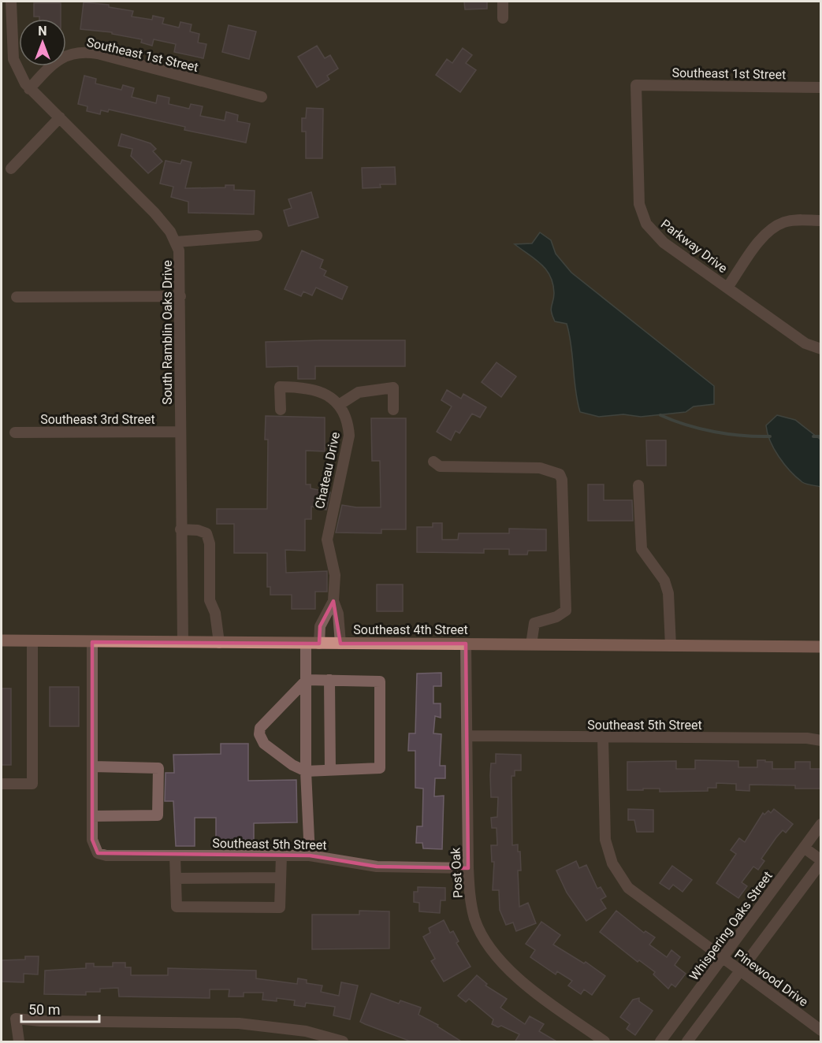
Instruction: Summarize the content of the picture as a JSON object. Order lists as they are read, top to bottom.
{
  "streets": {
    "main road": ["Southeast 4th Street"],
    "street": [
      "Southeast 1st Street",
      "Parkway Drive",
      "South Ramblin Oaks Drive",
      "Southeast 3rd Street",
      "Chateau Drive",
      "Southeast 5th Street",
      "Post Oak",
      "Whispering Oaks Street",
      "Pinewood Drive"
    ]
  },
  "crossings": [
    ["Southeast 1st Street", "Parkway Drive"],
    ["Southeast 1st Street", "South Ramblin Oaks Drive"],
    ["South Ramblin Oaks Drive", "Southeast 3rd Street"],
    ["South Ramblin Oaks Drive", "Southeast 4th Street"],
    ["Chateau Drive", "Southeast 4th Street"],
    ["Southeast 4th Street", "Post Oak"],
    ["Southeast 5th Street", "Post Oak"],
    ["Southeast 5th Street", "Pinewood Drive"],
    ["Whispering Oaks Street", "Pinewood Drive"]
  ],
  "scale_bar": "50 m",
  "north": "top"
}
